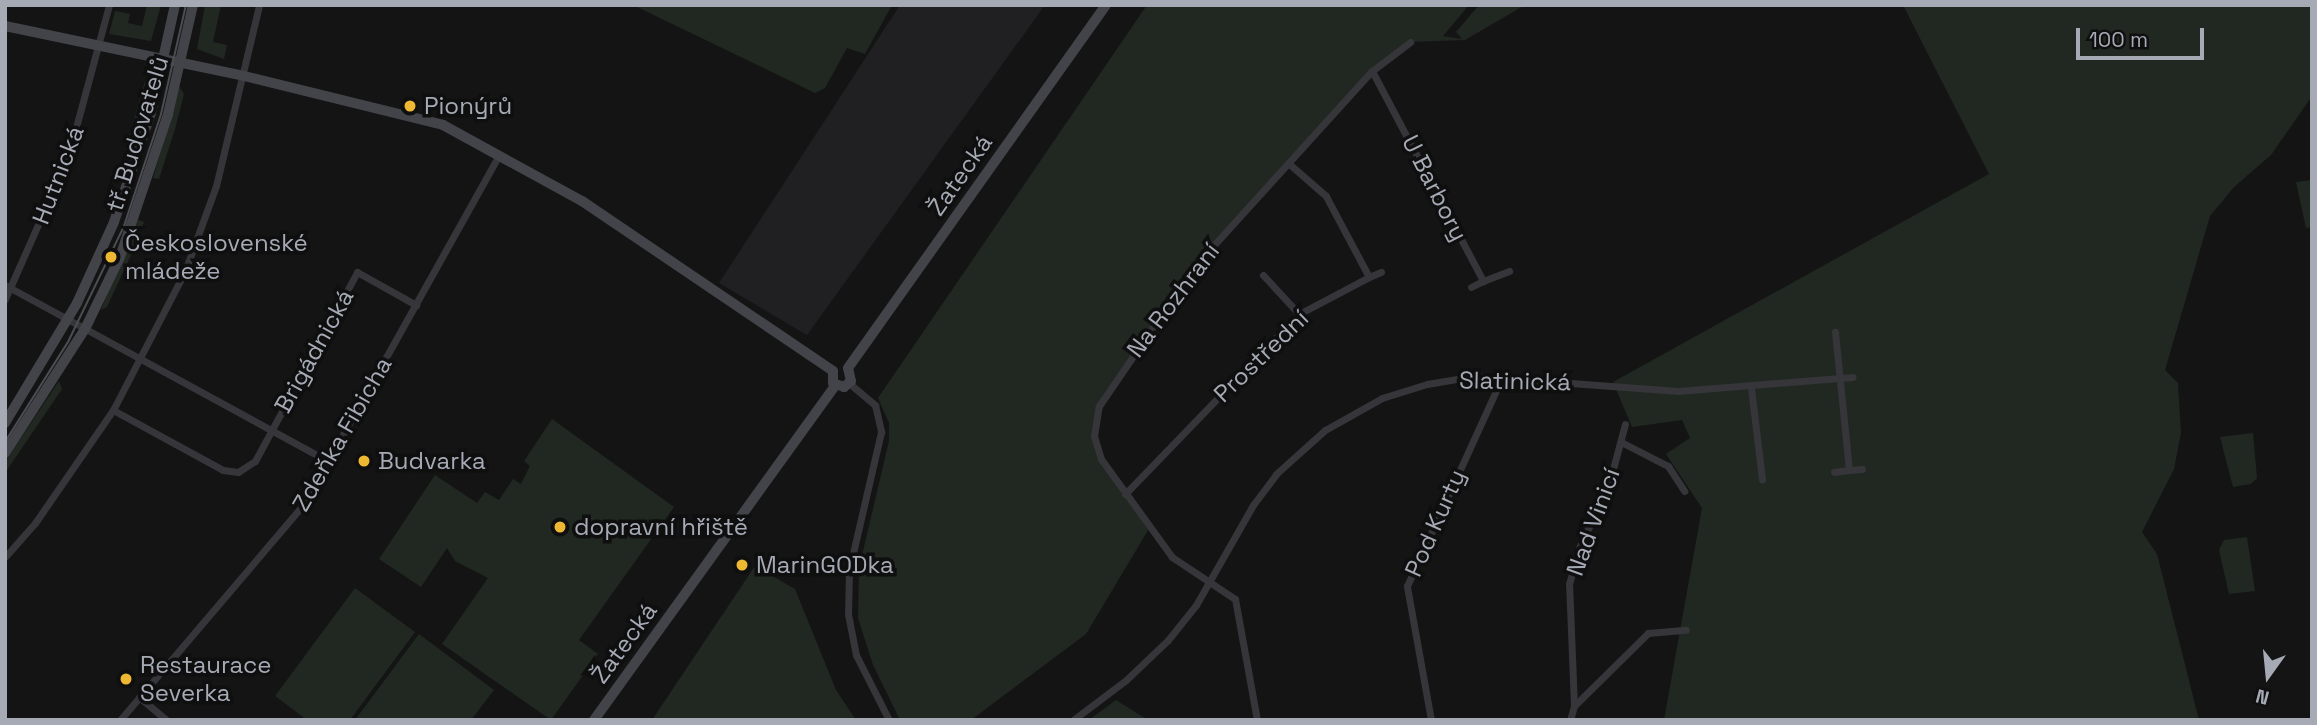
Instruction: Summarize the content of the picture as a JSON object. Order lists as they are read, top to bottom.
{
  "streets": {
    "street": [
      "tř. Budovatelů",
      "Hutnická",
      "Žatecká",
      "U Barbory",
      "Na Rozhraní",
      "Brigádnická",
      "Prostřední",
      "Slatinická",
      "Zdeňka Fibicha",
      "Nad Vinicí",
      "Pod Kurty"
    ]
  },
  "crossings": [
    ["U Barbory", "Na Rozhraní"],
    ["Na Rozhraní", "Prostřední"],
    ["Na Rozhraní", "Slatinická"],
    ["Brigádnická", "Zdeňka Fibicha"],
    ["Slatinická", "Pod Kurty"]
  ],
  "places": [
    "Pionýrů",
    "Československé mládeže",
    "Budvarka",
    "dopravní hřiště",
    "MarinGODka",
    "Restaurace Severka"
  ],
  "scale_bar": "100 m",
  "north": "bottom"
}
